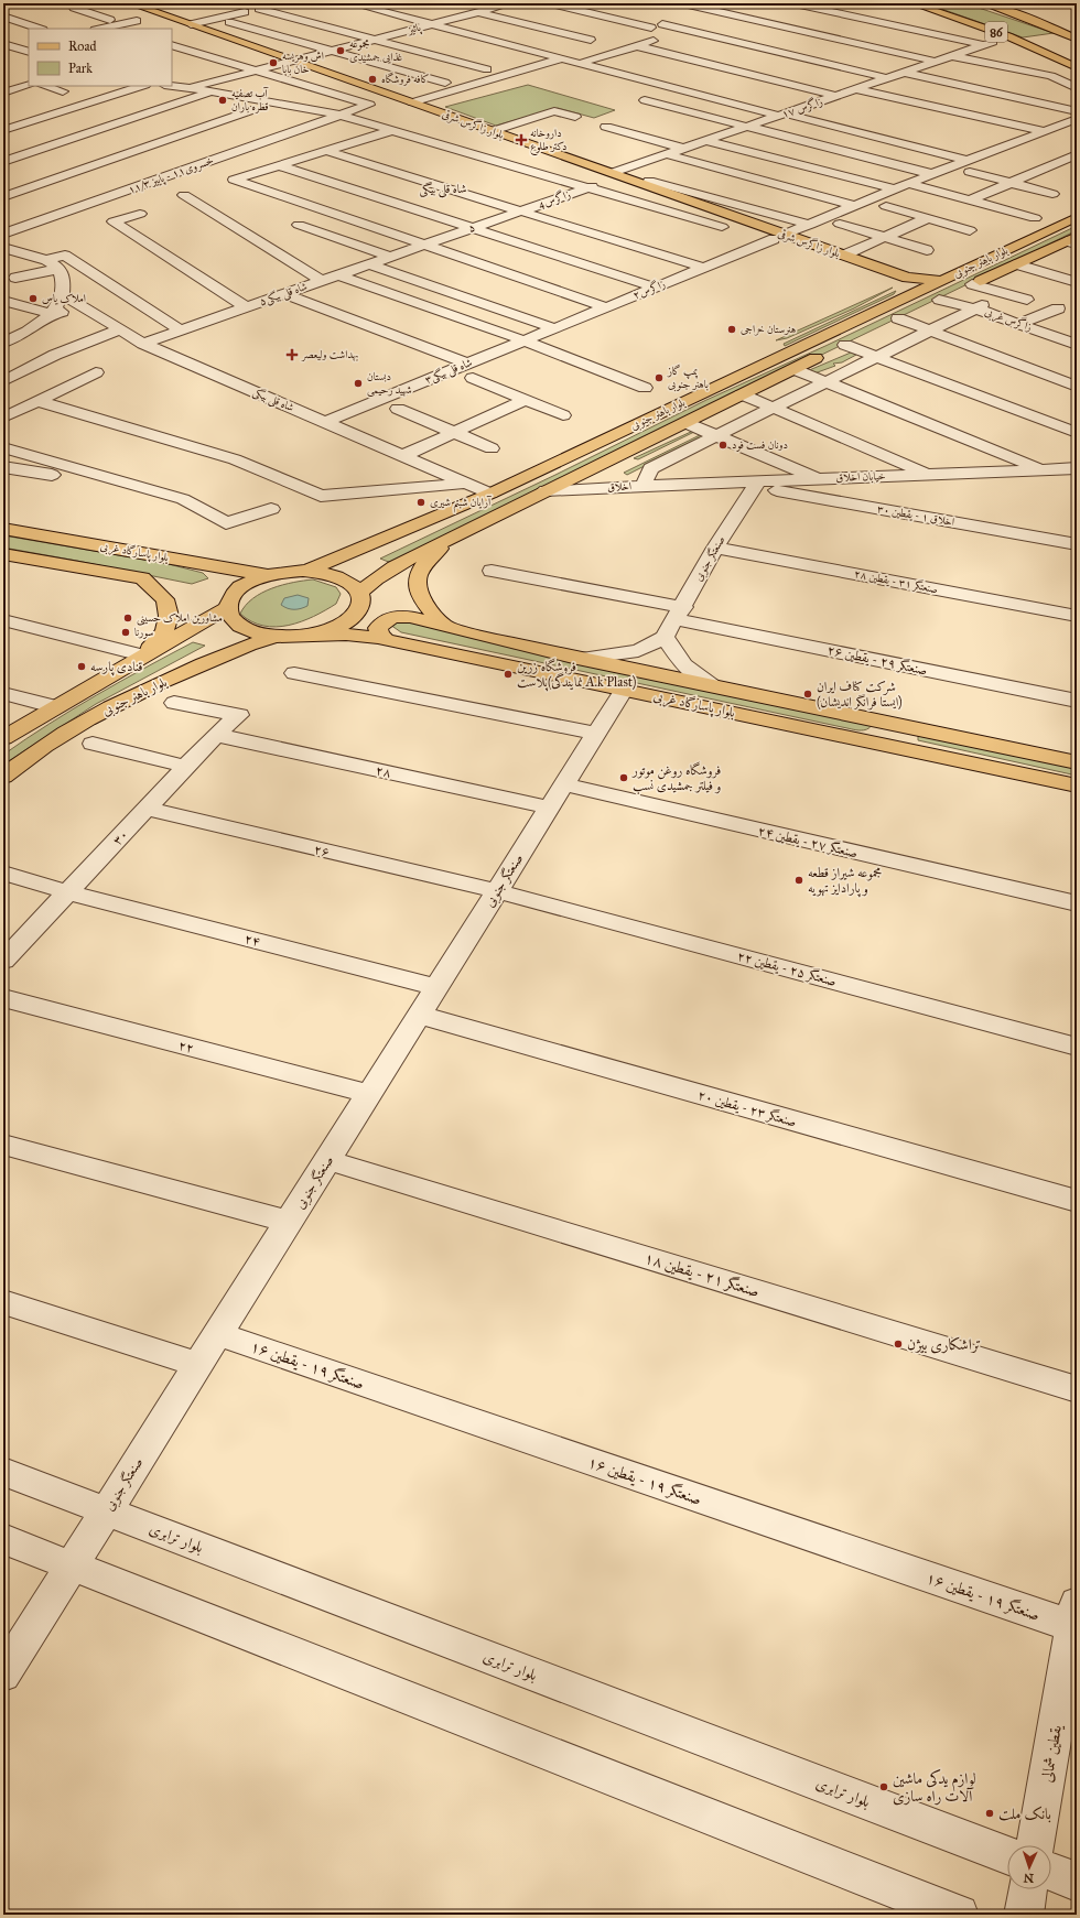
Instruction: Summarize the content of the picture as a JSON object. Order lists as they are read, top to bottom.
{
  "streets": {
    "main road": [
      "86",
      "بلوار زاگرس شرقی",
      "بلوار باهنر جنوبی",
      "بلوار پاسارگاد غربی"
    ],
    "street": [
      "پائیز",
      "زاگرس ۱۷",
      "خسروى۱۱ - پاییز ۱۱/۳",
      "زاگرس4",
      "۵",
      "زاگرس۲",
      "شاه قلی بیگی۵",
      "زاگرس غربی",
      "شاه قلی بیگی۳",
      "شاه قلی بیگی",
      "خیابان اخلاق",
      "اخلاق",
      "اخلاق ۱ - یقطین ۳۰",
      "صنعتگر جنوبی",
      "صنعتگر ۳۱ - یقطین ۲۸",
      "صنعتگر ۲۹ - یقطین ۲۶",
      "۲۸",
      "۳۰",
      "صنعتگر ۲۷ - یقطین ۲۴",
      "۲۶",
      "۲۴",
      "صنعتگر ۲۵ - یقطین ۲۲",
      "۲۲",
      "صنعتگر ۲۳ - یقطین ۲۰",
      "صنعتگر ۲۱ - یقطین ۱۸",
      "صنعتگر ۱۹ - یقطین ۱۶",
      "بلوار ترابری",
      "یقطین شمالی"
    ]
  },
  "crossings": [
    ["پائیز", "بلوار زاگرس شرقی"],
    ["پائیز", "خسروى۱۱ - پاییز ۱۱/۳"],
    ["زاگرس ۱۷", "بلوار زاگرس شرقی"],
    ["زاگرس ۱۷", "زاگرس4"],
    ["بلوار زاگرس شرقی", "زاگرس4"],
    ["بلوار زاگرس شرقی", "بلوار باهنر جنوبی"],
    ["بلوار زاگرس شرقی", "زاگرس۲"],
    ["زاگرس4", "۵"],
    ["۵", "شاه قلی بیگی۵"],
    ["بلوار باهنر جنوبی", "زاگرس غربی"],
    ["بلوار باهنر جنوبی", "شاه قلی بیگی"],
    ["بلوار باهنر جنوبی", "اخلاق"],
    ["زاگرس۲", "شاه قلی بیگی۳"],
    ["شاه قلی بیگی۵", "شاه قلی بیگی"],
    ["شاه قلی بیگی۳", "شاه قلی بیگی"],
    ["خیابان اخلاق", "اخلاق"],
    ["خیابان اخلاق", "اخلاق ۱ - یقطین ۳۰"],
    ["خیابان اخلاق", "صنعتگر جنوبی"],
    ["اخلاق ۱ - یقطین ۳۰", "صنعتگر جنوبی"],
    ["بلوار پاسارگاد غربی", "صنعتگر جنوبی"],
    ["صنعتگر جنوبی", "صنعتگر ۳۱ - یقطین ۲۸"],
    ["صنعتگر جنوبی", "صنعتگر ۲۹ - یقطین ۲۶"],
    ["صنعتگر جنوبی", "۲۸"],
    ["صنعتگر جنوبی", "صنعتگر ۲۷ - یقطین ۲۴"],
    ["صنعتگر جنوبی", "۲۶"],
    ["صنعتگر جنوبی", "۲۴"],
    ["صنعتگر جنوبی", "صنعتگر ۲۵ - یقطین ۲۲"],
    ["صنعتگر جنوبی", "۲۲"],
    ["صنعتگر جنوبی", "صنعتگر ۲۳ - یقطین ۲۰"],
    ["صنعتگر جنوبی", "صنعتگر ۲۱ - یقطین ۱۸"],
    ["صنعتگر جنوبی", "صنعتگر ۱۹ - یقطین ۱۶"],
    ["صنعتگر جنوبی", "بلوار ترابری"],
    ["۲۸", "۳۰"],
    ["۲۸", "صنعتگر ۲۷ - یقطین ۲۴"],
    ["۳۰", "۲۶"],
    ["۳۰", "۲۴"],
    ["۲۶", "صنعتگر ۲۵ - یقطین ۲۲"],
    ["صنعتگر ۱۹ - یقطین ۱۶", "یقطین شمالی"]
  ],
  "districts": ["شاه قلی بیگی"],
  "places": {
    "other": [
      "مجموعه غذایی جمشیدی",
      "اش وهريسه خان بابا",
      "کافه فروشگاه",
      "آب تصفیه قطره باران",
      "املاک یاس",
      "هنرستان خراجی",
      "پمپ گاز باهنر جنوبی",
      "دبستان شهید رحیمی",
      "دونان فست فود",
      "آرایان شبنم شیری",
      "مشاورین املاک حسینی",
      "سورنا",
      "قنادی پارسه",
      "فروشگاه زرین پلاست(نمایندگی A.k Plast)",
      "شرکت کناف ایران (ایستا فرانگر اندیشان)",
      "فروشگاه روغن موتور و فیلتر جمشیدی نسب",
      "مجموعه شیراز قطعه و پارادایز تهویه",
      "تراشکاری بیژن",
      "لوازم یدکی ماشین آلات راه سازی",
      "بانک ملت"
    ],
    "health": ["داروخانه دکتر طلوع", "بهداشت ولیعصر"]
  },
  "legend": ["Road", "Park"],
  "north": "bottom"
}
